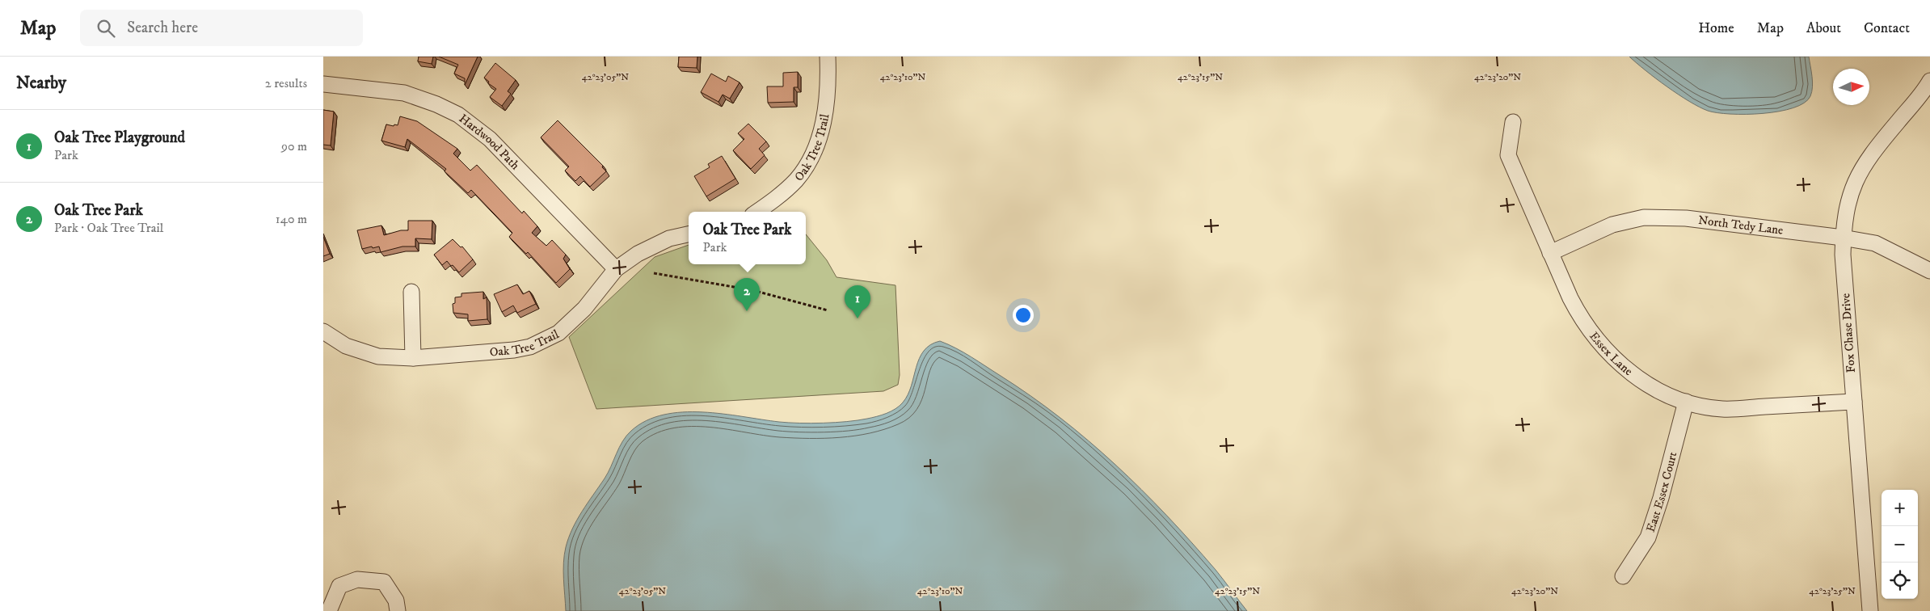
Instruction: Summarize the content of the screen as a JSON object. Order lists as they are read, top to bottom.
{
  "streets": {
    "street": [
      "Hardwood Path",
      "Oak Tree Trail",
      "North Tedy Lane",
      "Fox Chase Drive",
      "Essex Lane",
      "East Essex Court"
    ]
  },
  "crossings": [
    ["Hardwood Path", "Oak Tree Trail"],
    ["North Tedy Lane", "Fox Chase Drive"],
    ["North Tedy Lane", "Essex Lane"],
    ["Fox Chase Drive", "Essex Lane"],
    ["Essex Lane", "East Essex Court"]
  ],
  "north": "right",
  "page": {
    "header": "Map",
    "search": "Search here",
    "nav": [
      "Home",
      "Map",
      "About",
      "Contact"
    ],
    "heading": ["Nearby", "2 results"],
    "list": [
      {
        "mark": "1",
        "name": "Oak Tree Playground",
        "note": "Park",
        "value": "90 m"
      },
      {
        "mark": "2",
        "name": "Oak Tree Park",
        "note": "Park · Oak Tree Trail",
        "value": "140 m"
      }
    ],
    "popup": ["Oak Tree Park", "Park"],
    "pins": ["2", "1"],
    "map_buttons": ["+", "−"]
  },
  "coordinates": [
    "42°23'05\"N",
    "42°23'10\"N",
    "42°23'15\"N",
    "42°23'20\"N",
    "42°23'25\"N"
  ]
}
